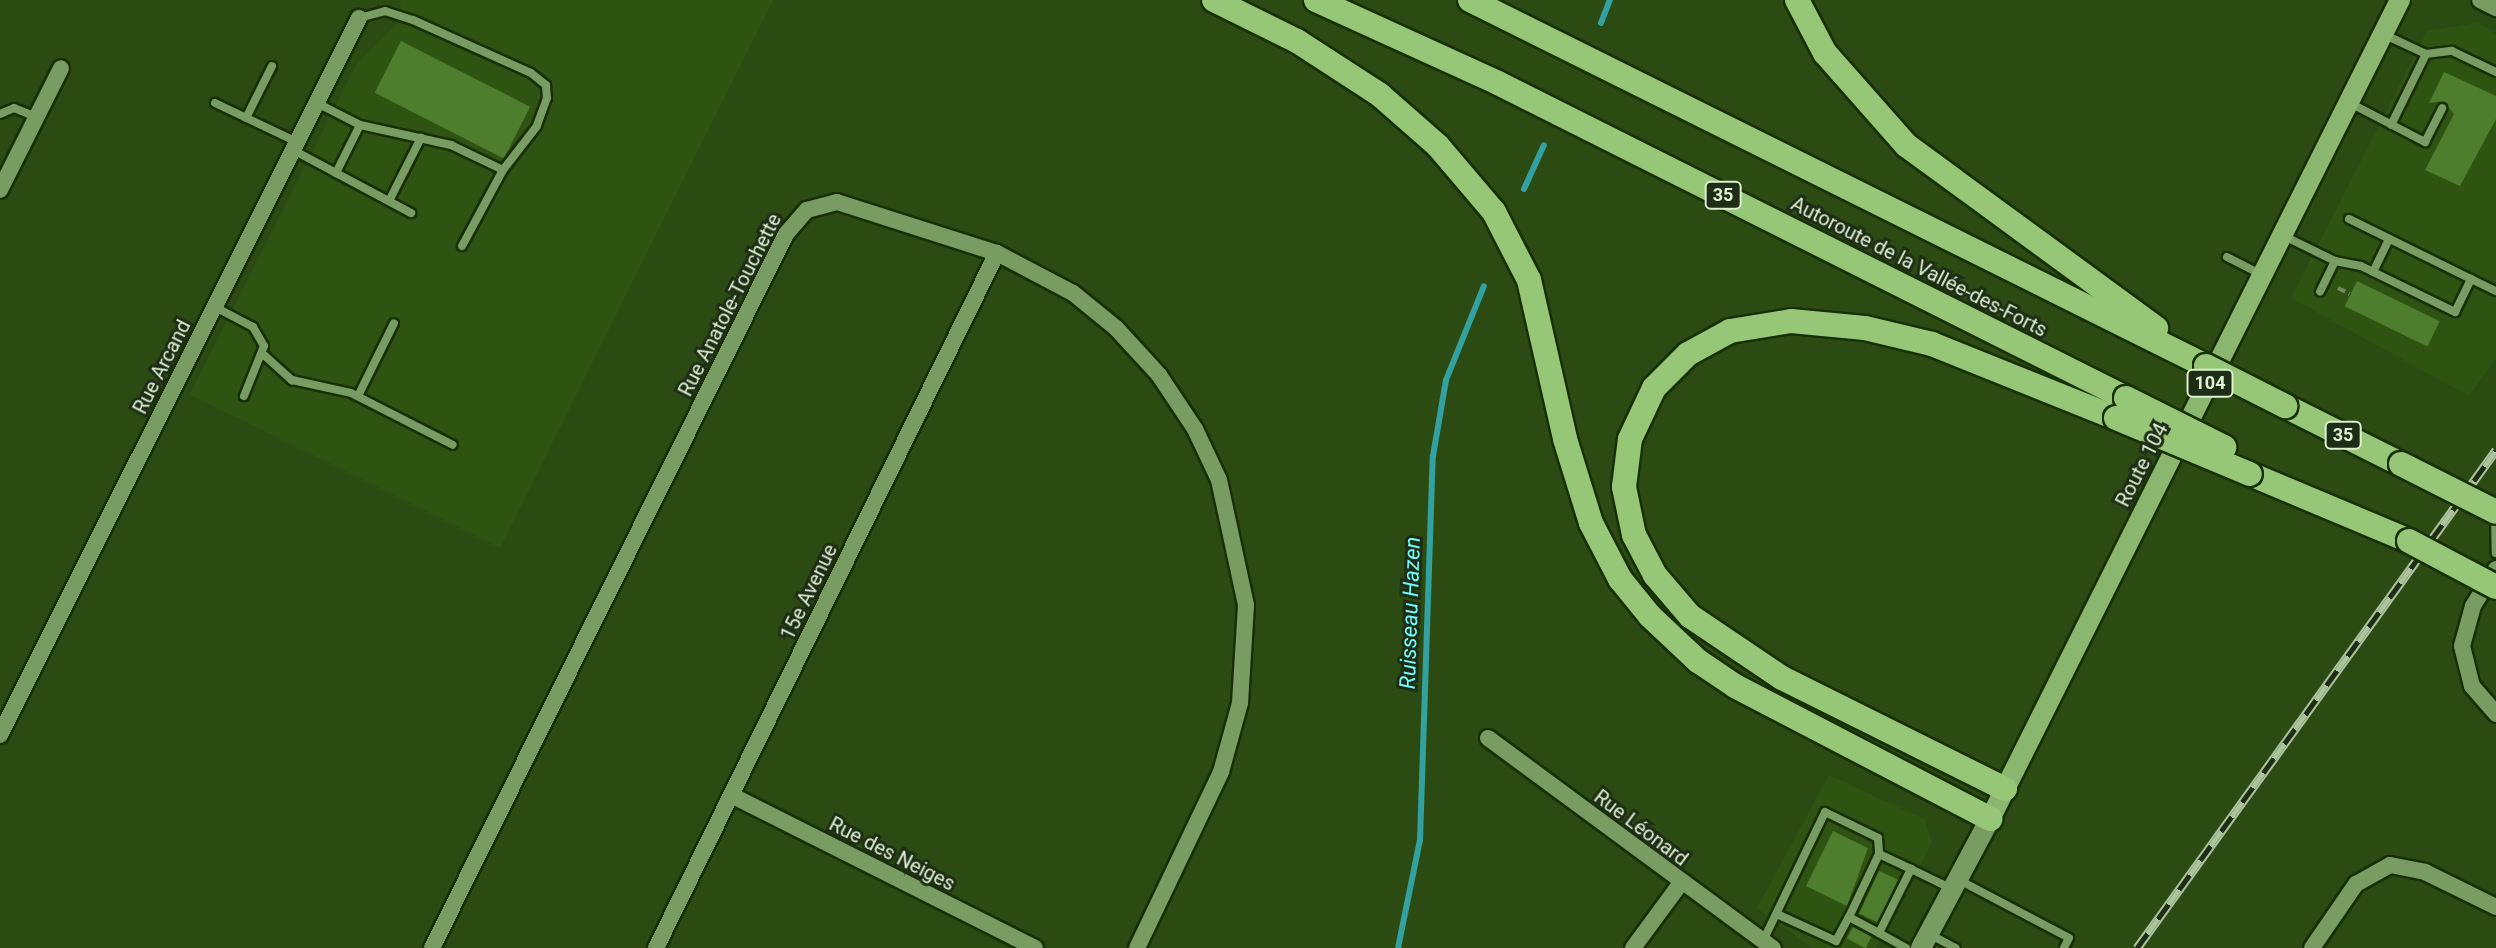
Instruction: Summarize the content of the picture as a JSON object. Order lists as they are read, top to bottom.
{
  "streets": {
    "highway": ["35", "Autoroute de la Vallée-des-Forts"],
    "main road": ["104", "Route 104"],
    "street": [
      "Rue Anatole-Touchette",
      "Rue Arcand",
      "15e Avenue",
      "Rue Léonard",
      "Rue des Neiges"
    ]
  },
  "crossings": [
    ["Rue Anatole-Touchette", "15e Avenue"],
    ["15e Avenue", "Rue des Neiges"]
  ],
  "water": ["Ruisseau Hazen"]
}
